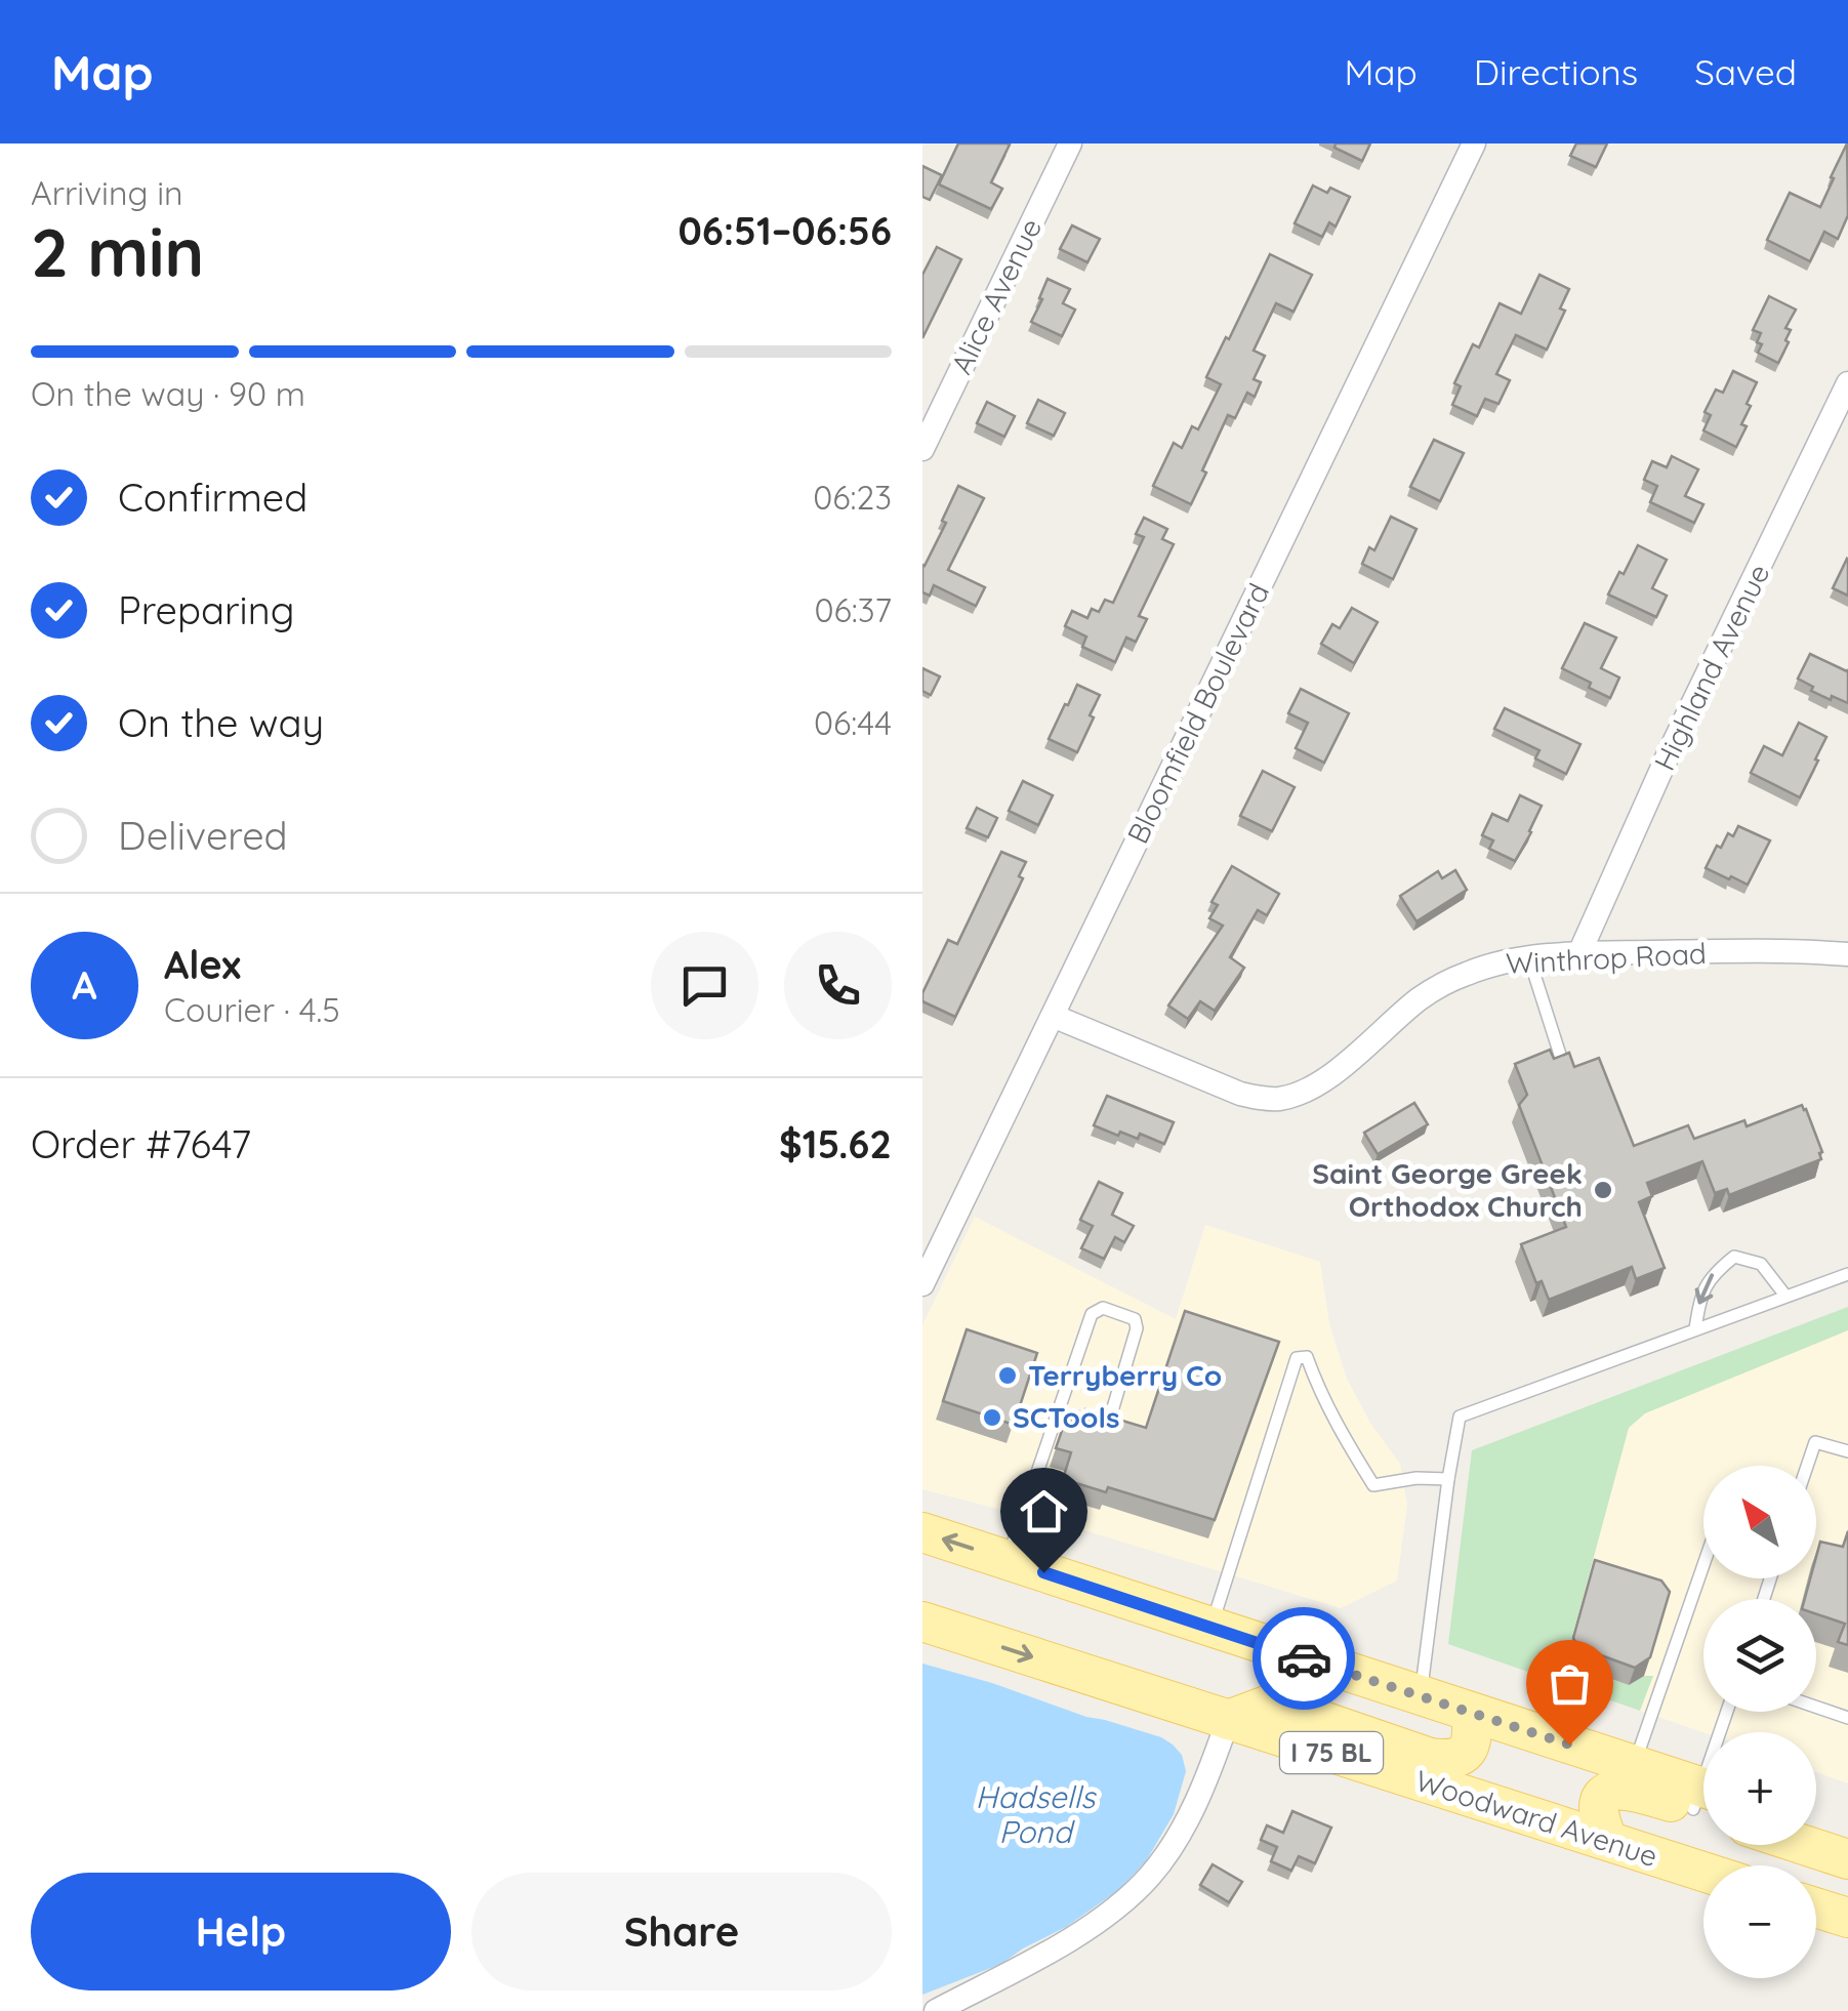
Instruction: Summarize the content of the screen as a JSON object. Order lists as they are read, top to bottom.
{
  "streets": {
    "main road": ["I 75 BL", "Woodward Avenue"],
    "street": [
      "Alice Avenue",
      "Highland Avenue",
      "Bloomfield Boulevard",
      "Winthrop Road"
    ]
  },
  "crossings": [
    ["Highland Avenue", "Winthrop Road"],
    ["Bloomfield Boulevard", "Winthrop Road"]
  ],
  "water": ["Hadsells Pond"],
  "places": ["Saint George Greek Orthodox Church", "Terryberry Co", "SCTools"],
  "north": "top left",
  "page": {
    "header": "Map",
    "nav": ["Map", "Directions", "Saved"],
    "heading": ["2 min", "Arriving in", "06:51–06:56"],
    "panel": [
      "Alex",
      "Courier · 4.5",
      "Order #7647",
      "$15.62"
    ],
    "bar": "On the way · 90 m",
    "list": [
      ["Confirmed", "06:23"],
      ["Preparing", "06:37"],
      ["On the way", "06:44"],
      "Delivered"
    ],
    "round": "A",
    "map_buttons": ["+", "−"],
    "buttons": ["Help", "Share"]
  }
}
